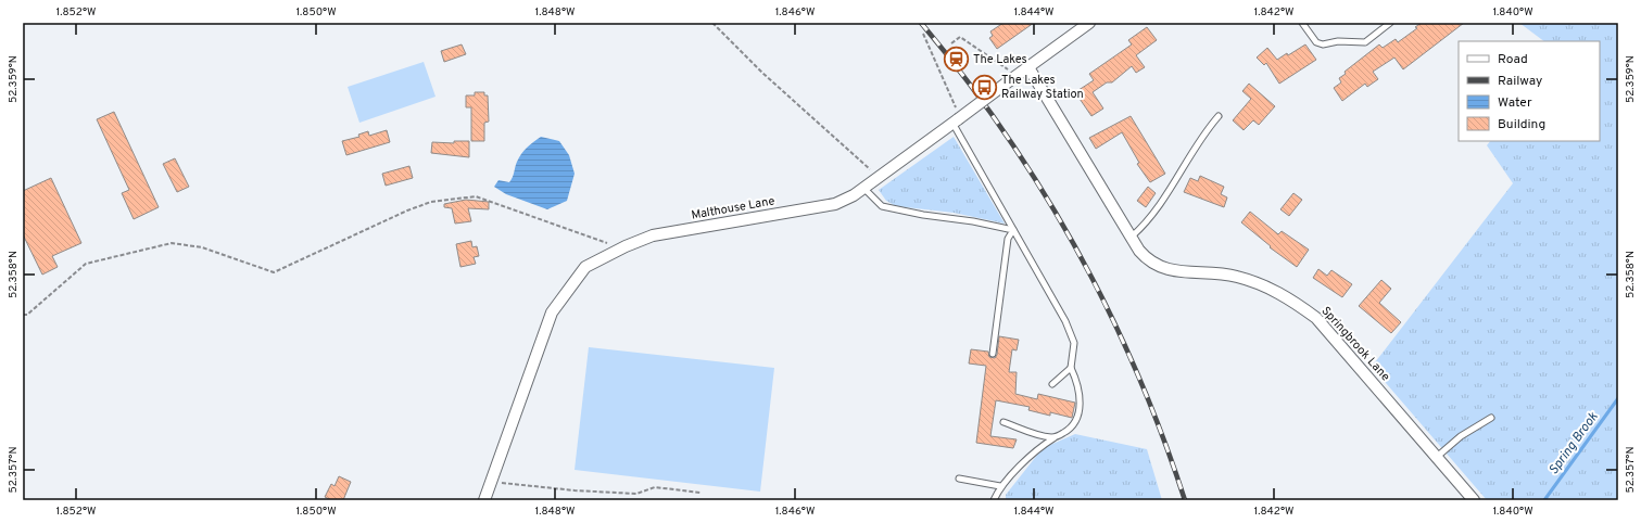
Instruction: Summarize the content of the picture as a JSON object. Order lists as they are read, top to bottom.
{
  "streets": {
    "street": ["Malthouse Lane", "Springbrook Lane"]
  },
  "crossings": [
    ["Malthouse Lane", "Springbrook Lane"]
  ],
  "water": ["Spring Brook"],
  "places": {
    "station": ["The Lakes"],
    "bus stop": ["The Lakes Railway Station"]
  },
  "legend": [
    "Road",
    "Railway",
    "Water",
    "Building"
  ],
  "coordinates": [
    "1.852°W",
    "1.850°W",
    "1.848°W",
    "1.846°W",
    "1.844°W",
    "1.842°W",
    "1.840°W",
    "52.359°N",
    "52.358°N",
    "52.357°N"
  ]
}
